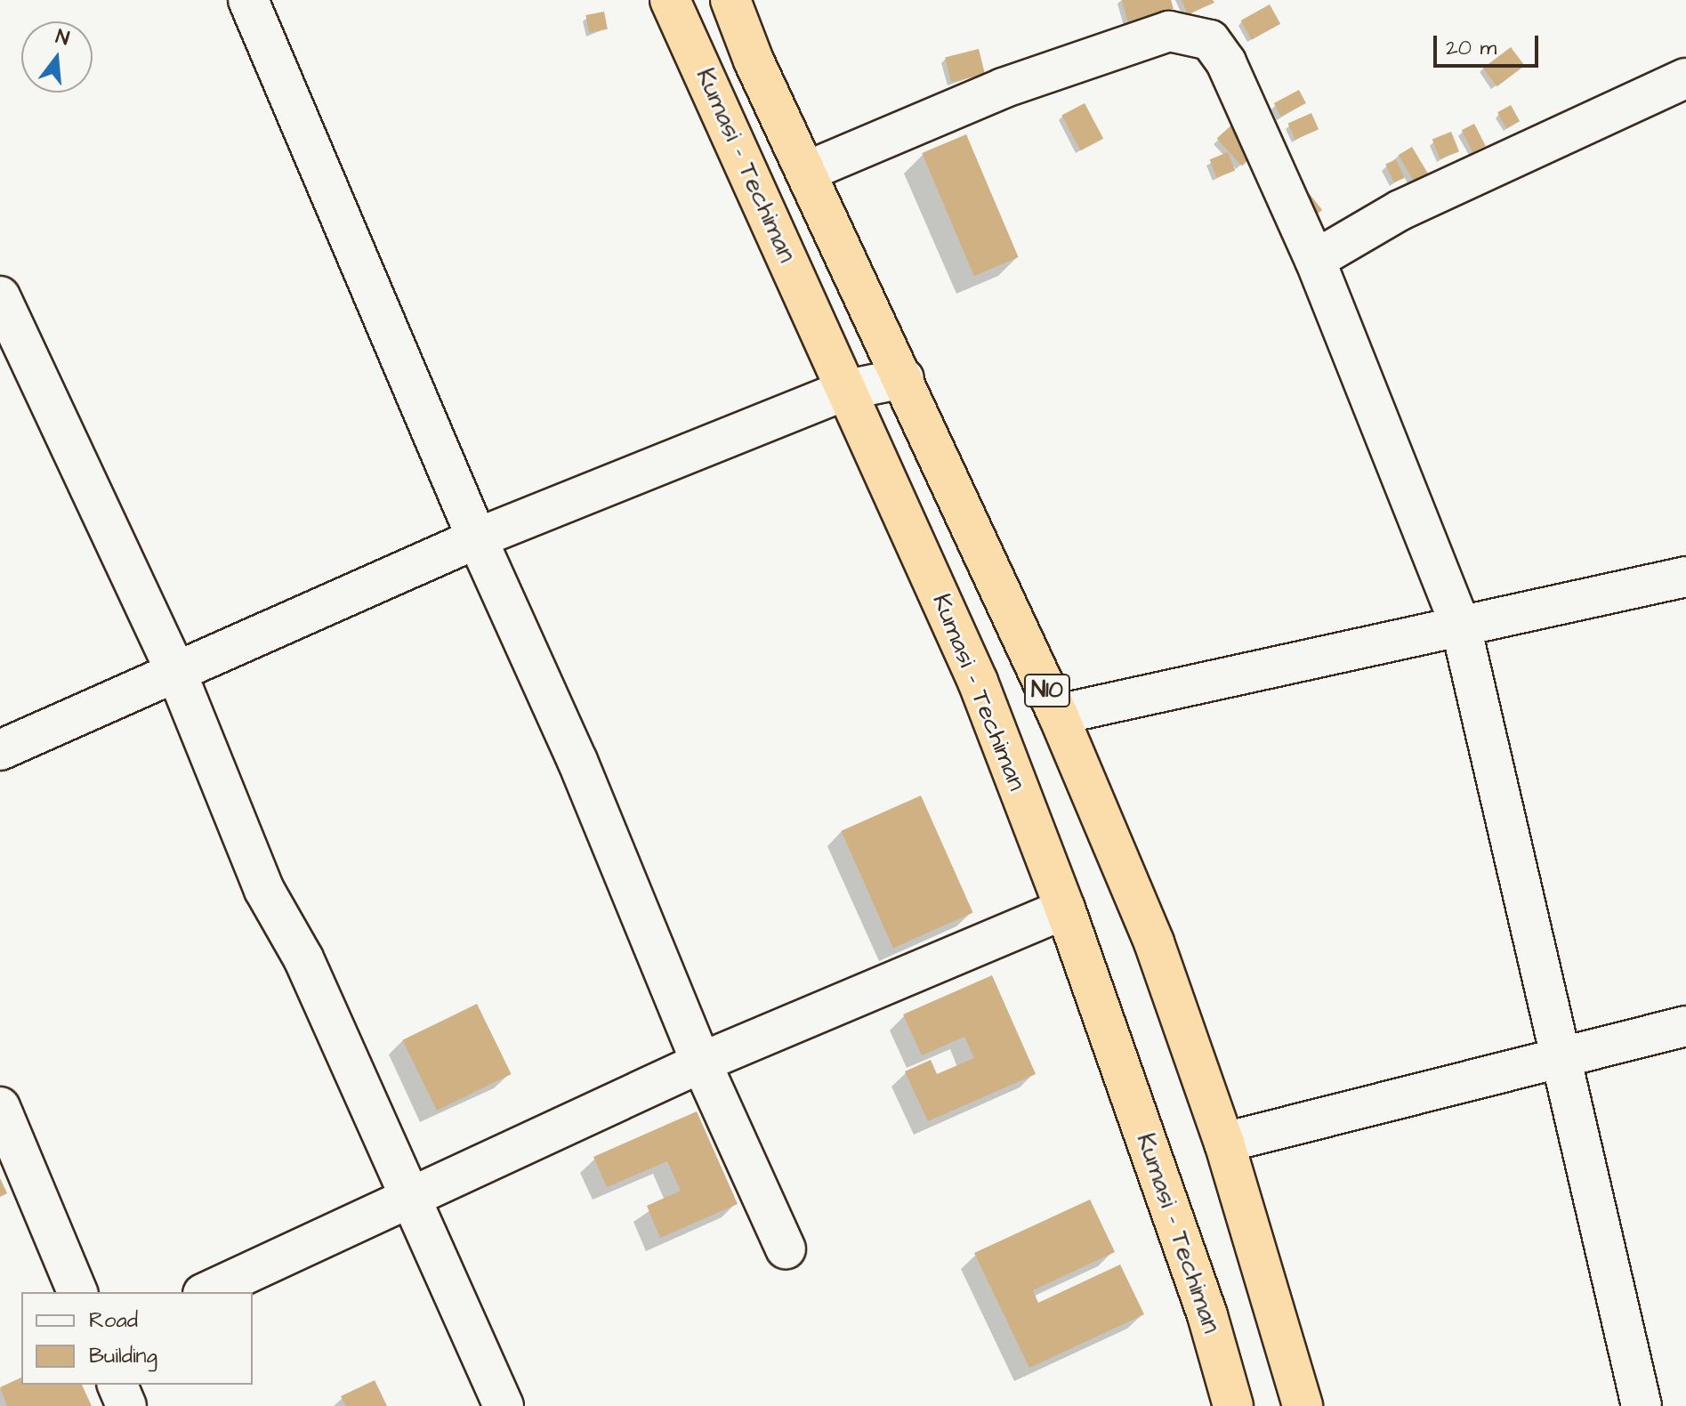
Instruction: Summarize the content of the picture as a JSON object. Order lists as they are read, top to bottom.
{
  "streets": {
    "highway": ["Kumasi - Techiman", "N10"]
  },
  "legend": ["Road", "Building"],
  "scale_bar": "20 m",
  "north": "top"
}
